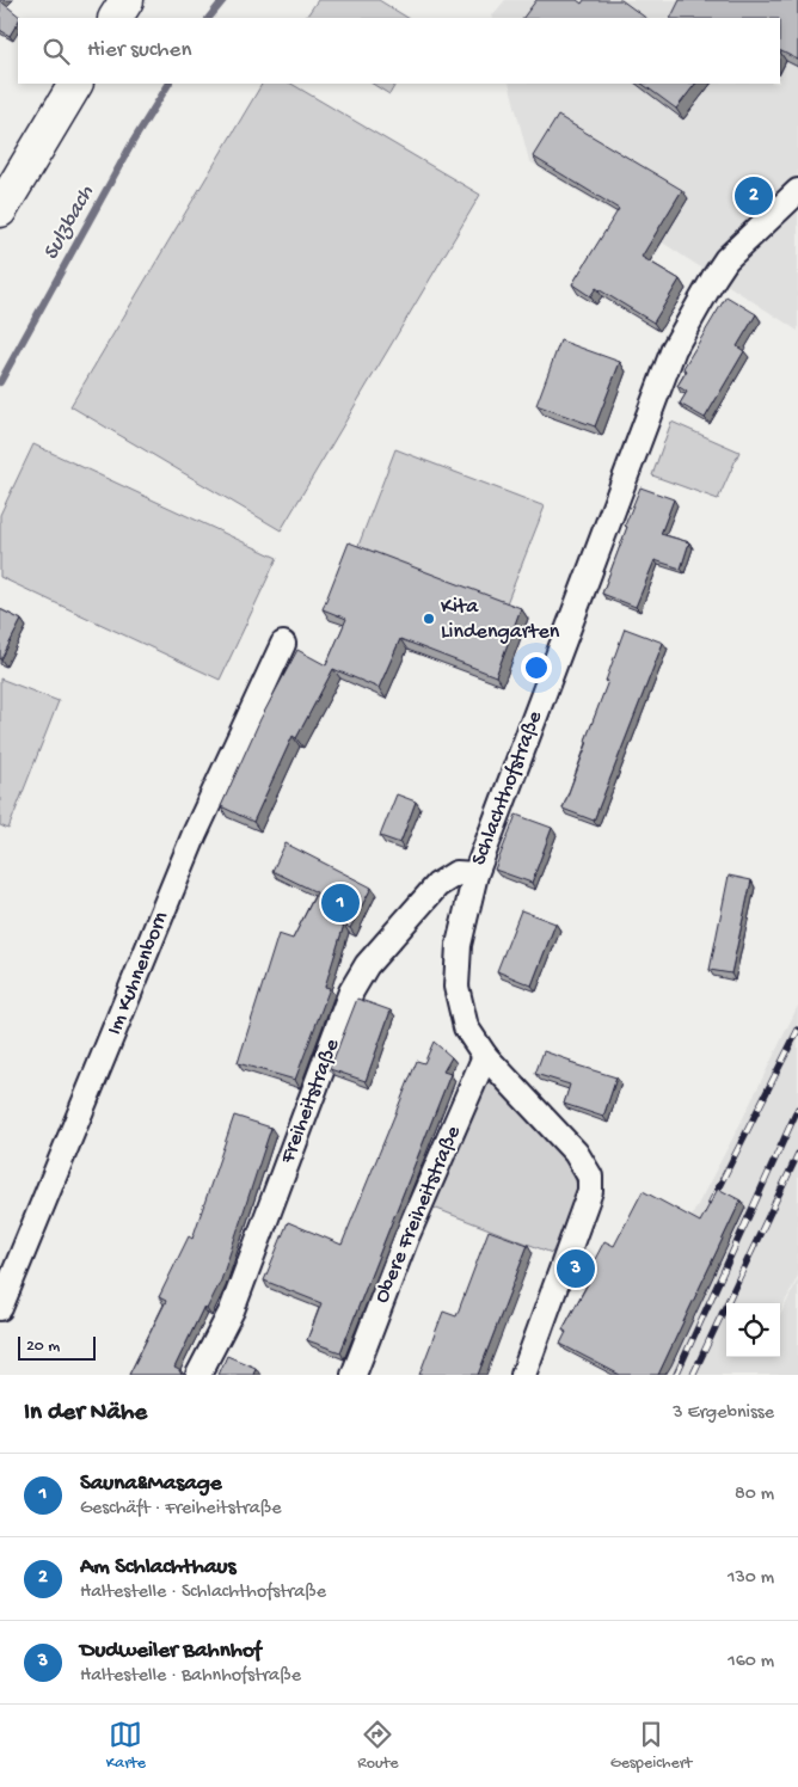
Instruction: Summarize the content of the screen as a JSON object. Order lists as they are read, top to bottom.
{
  "streets": {
    "street": [
      "Schlachthofstraße",
      "Im Kuhnenborn",
      "Freiheitstraße",
      "Obere Freiheitstraße"
    ]
  },
  "crossings": [
    ["Schlachthofstraße", "Freiheitstraße"],
    ["Schlachthofstraße", "Obere Freiheitstraße"]
  ],
  "water": ["Sulzbach"],
  "places": ["Kita Lindengarten"],
  "scale_bar": "20 m",
  "page": {
    "search": "Hier suchen",
    "pins": ["2", "1", "3"],
    "scale": "20 m",
    "heading": ["In der Nähe", "3 Ergebnisse"],
    "list": [
      {
        "mark": "1",
        "name": "Sauna&Masage",
        "note": "Geschäft · Freiheitstraße",
        "value": "80 m"
      },
      {
        "mark": "2",
        "name": "Am Schlachthaus",
        "note": "Haltestelle · Schlachthofstraße",
        "value": "130 m"
      },
      {
        "mark": "3",
        "name": "Dudweiler Bahnhof",
        "note": "Haltestelle · Bahnhofstraße",
        "value": "160 m"
      }
    ],
    "nav": ["Karte", "Route", "Gespeichert"]
  }
}
